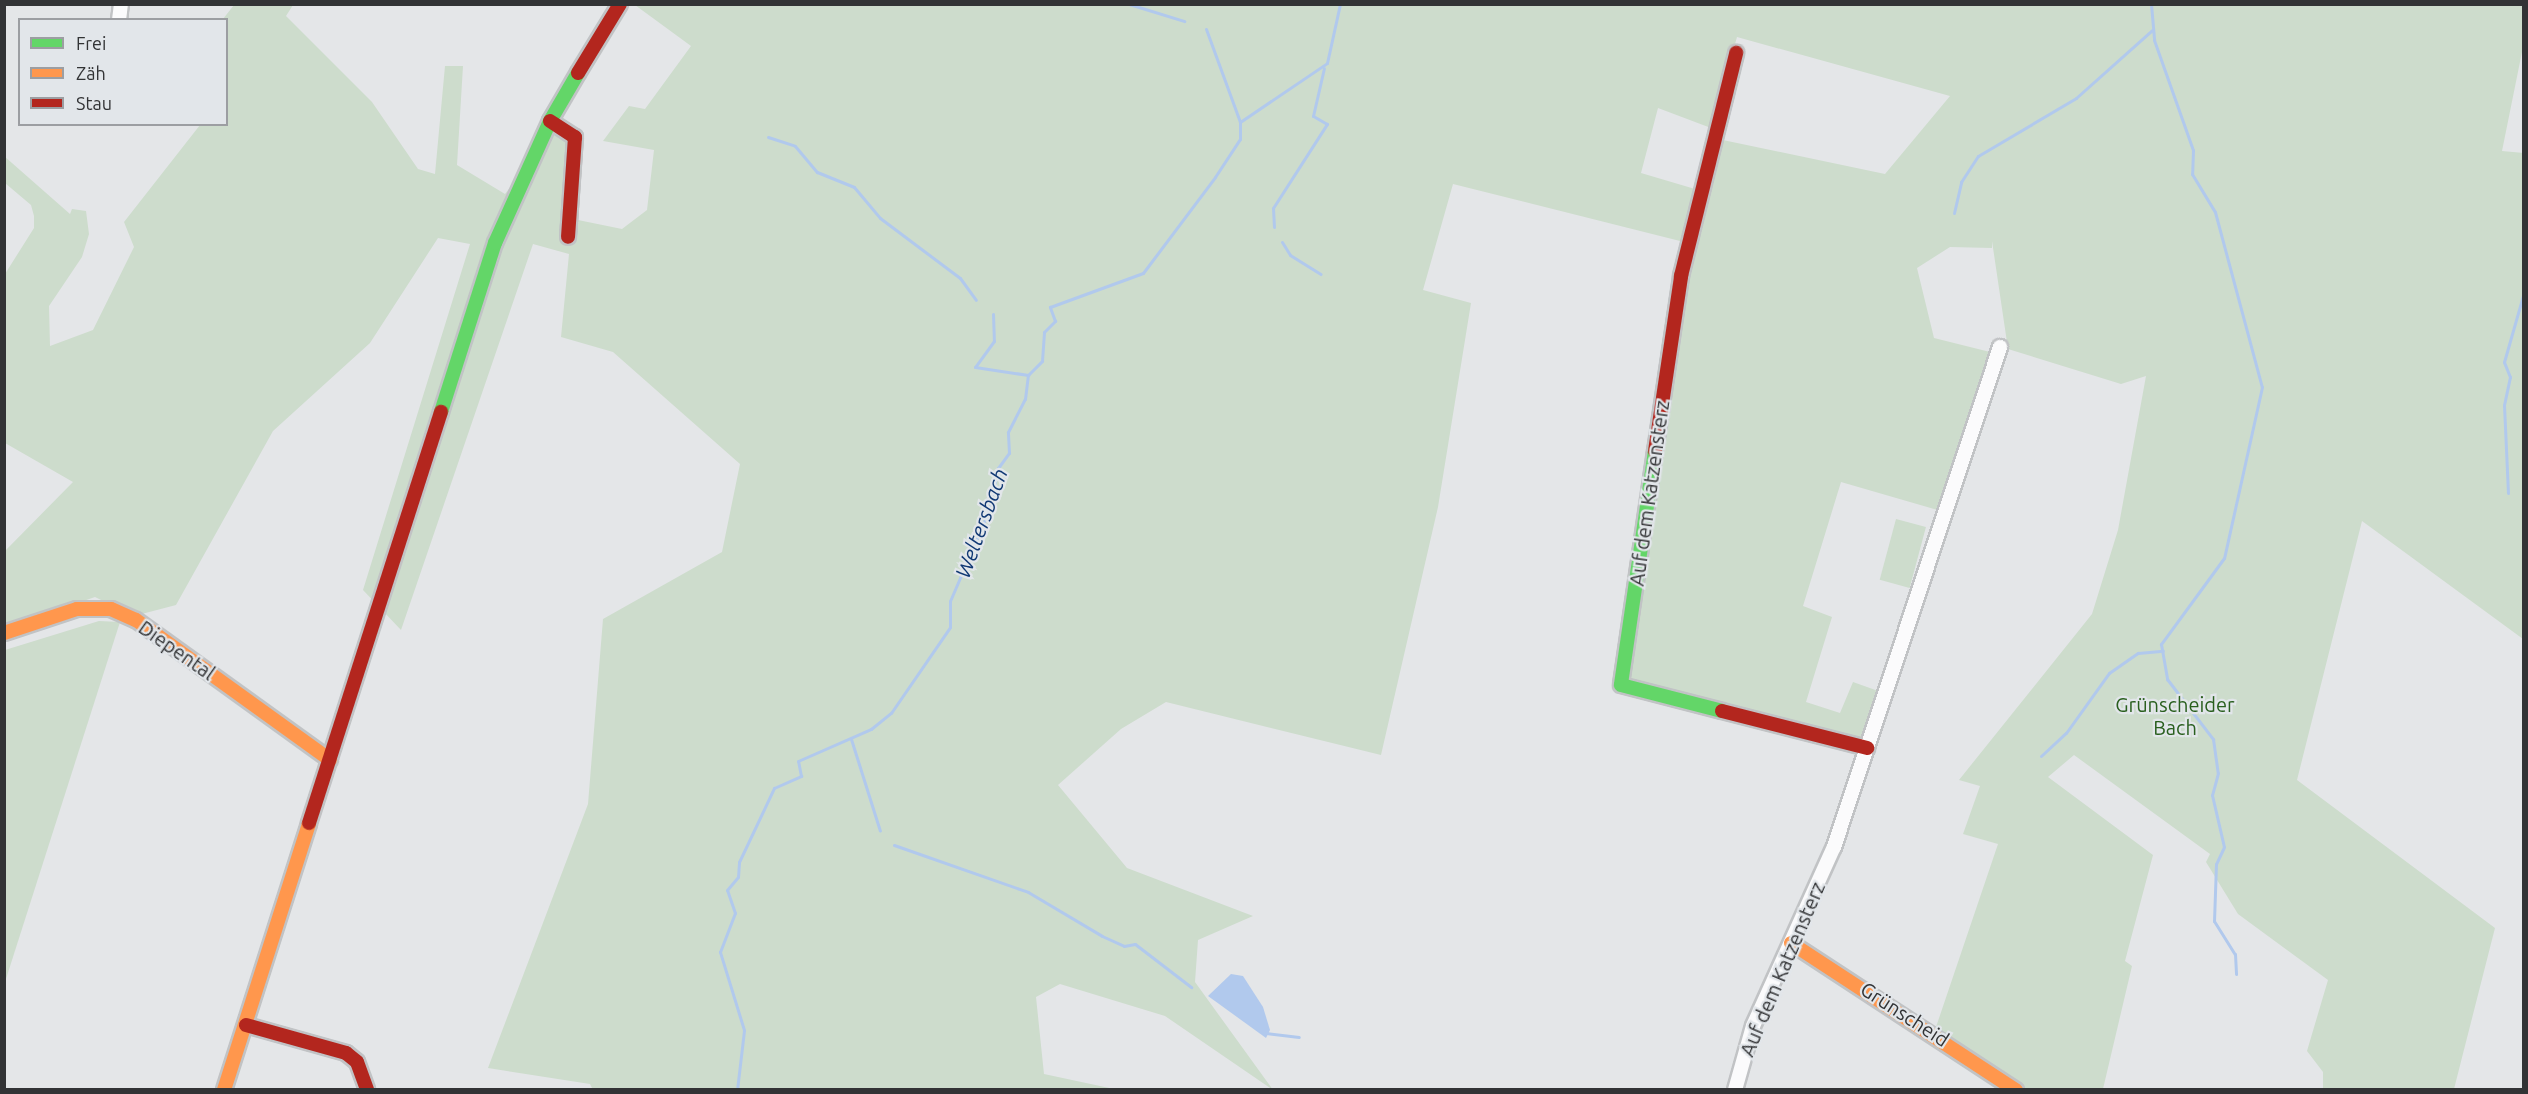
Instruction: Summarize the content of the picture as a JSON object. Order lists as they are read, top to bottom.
{
  "streets": {
    "street": ["Auf dem Katzensterz", "Diepental", "Grünscheid"]
  },
  "crossings": [
    ["Auf dem Katzensterz", "Grünscheid"]
  ],
  "water": ["Weltersbach"],
  "parks": ["Grünscheider Bach"],
  "legend": ["Frei", "Zäh", "Stau"]
}
